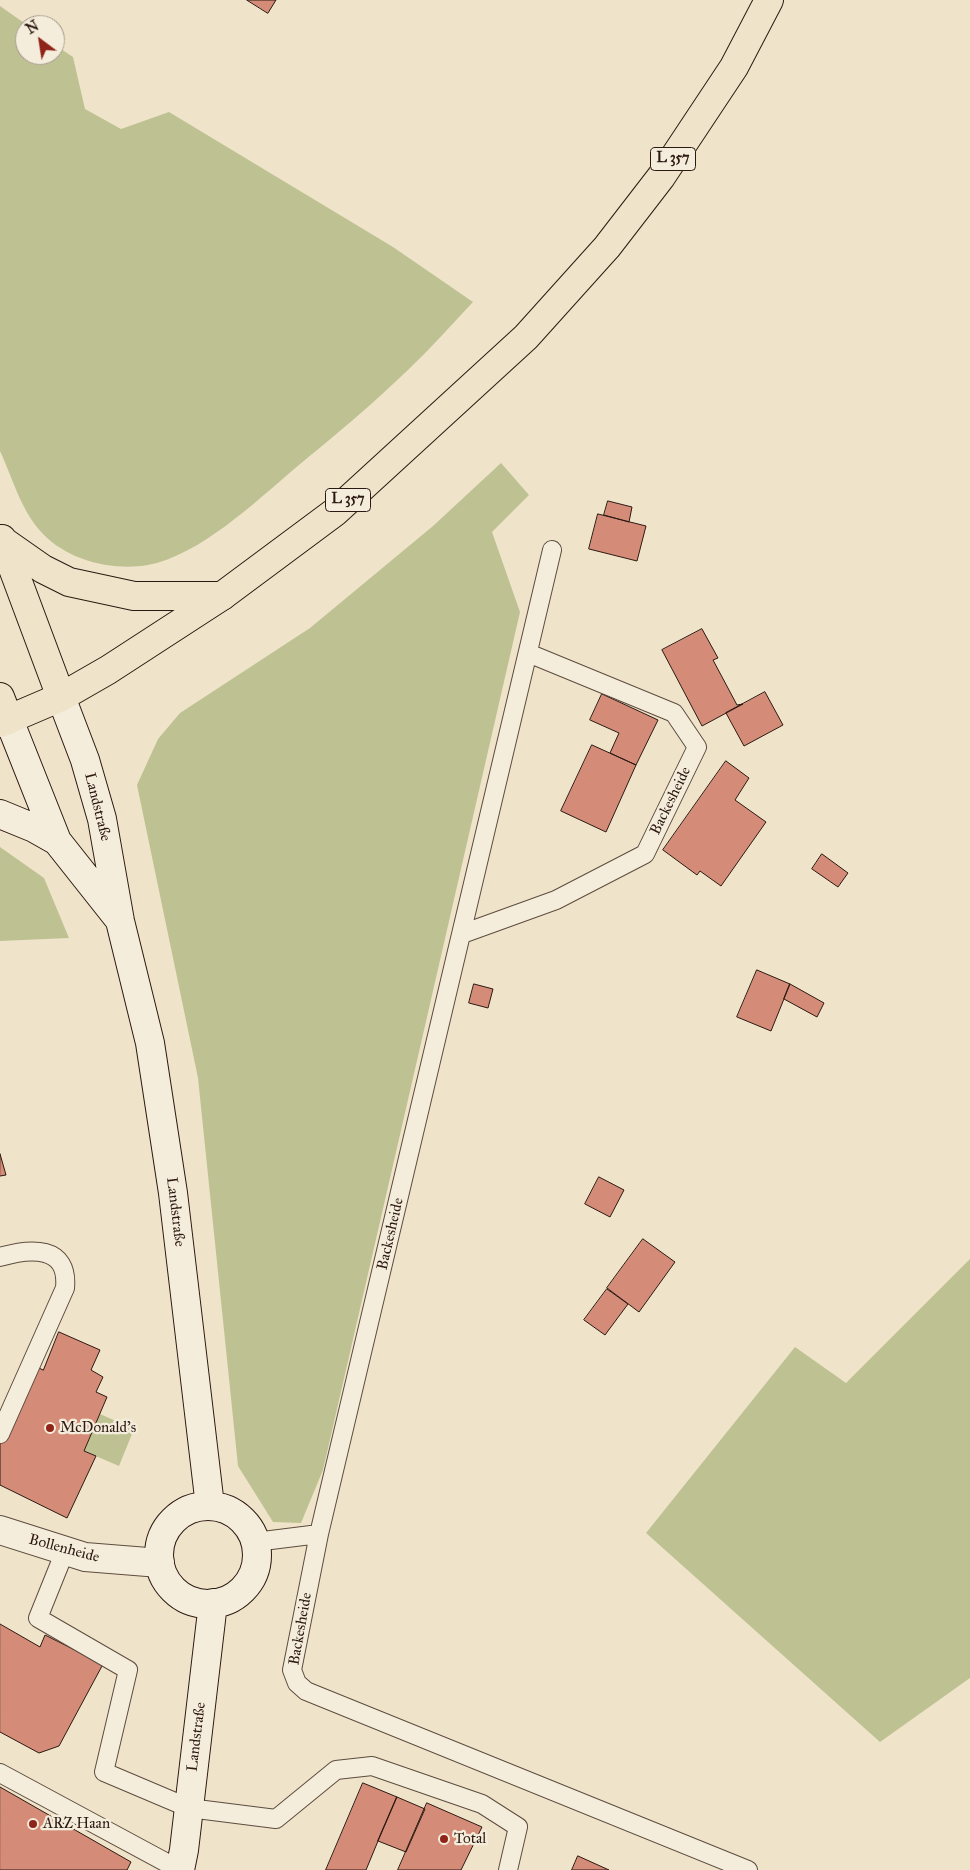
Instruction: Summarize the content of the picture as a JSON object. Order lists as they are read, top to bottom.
{
  "streets": {
    "main road": ["L 357", "Landstraße", "Bollenheide"],
    "lane": ["Backesheide"]
  },
  "crossings": [
    ["L 357", "Landstraße"],
    ["Landstraße", "Bollenheide"]
  ],
  "places": ["McDonald's", "ARZ Haan", "Total"],
  "north": "top left"
}
